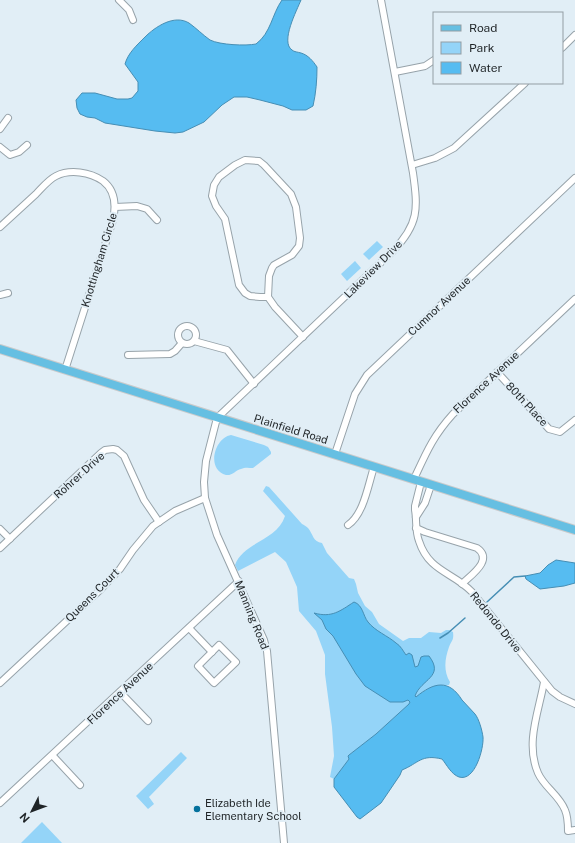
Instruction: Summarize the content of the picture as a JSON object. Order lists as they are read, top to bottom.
{
  "streets": {
    "main road": ["Plainfield Road"],
    "street": [
      "Knottingham Circle",
      "Lakeview Drive",
      "Cumnor Avenue",
      "Florence Avenue",
      "80th Place",
      "Rohrer Drive",
      "Queens Court",
      "Manning Road",
      "Redondo Drive"
    ]
  },
  "crossings": [
    ["Knottingham Circle", "Plainfield Road"],
    ["Lakeview Drive", "Plainfield Road"],
    ["Lakeview Drive", "Manning Road"],
    ["Cumnor Avenue", "Plainfield Road"],
    ["Florence Avenue", "80th Place"],
    ["Florence Avenue", "Plainfield Road"],
    ["Florence Avenue", "Manning Road"],
    ["Florence Avenue", "Redondo Drive"],
    ["Plainfield Road", "Manning Road"],
    ["Plainfield Road", "Redondo Drive"],
    ["Rohrer Drive", "Queens Court"],
    ["Queens Court", "Manning Road"]
  ],
  "places": ["Elizabeth Ide Elementary School"],
  "legend": ["Road", "Park", "Water"],
  "north": "bottom left"
}
